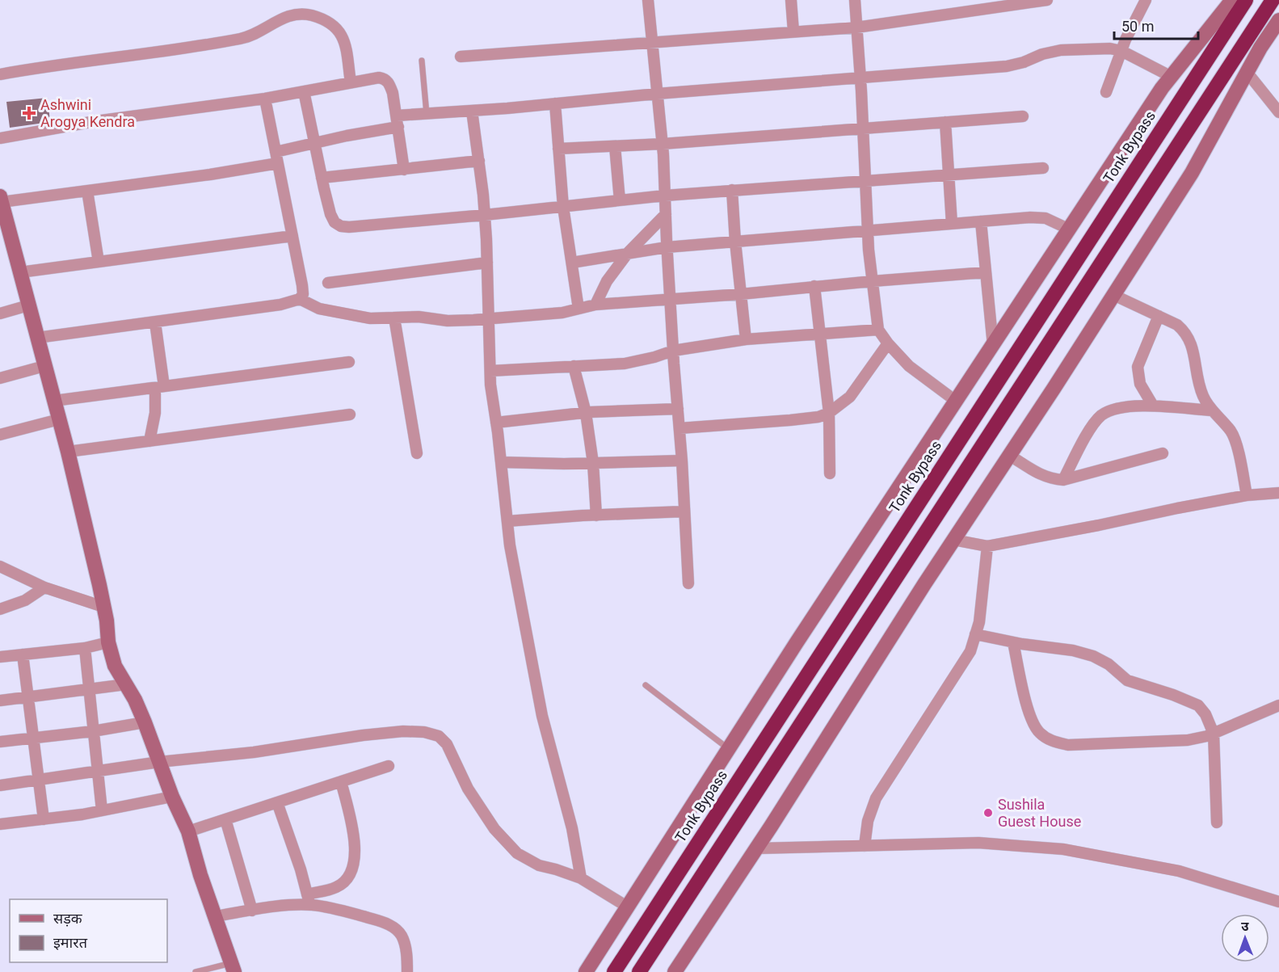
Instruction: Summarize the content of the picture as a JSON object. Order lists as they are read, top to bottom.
{
  "streets": {
    "highway": ["Tonk Bypass"]
  },
  "places": {
    "health": ["Ashwini Arogya Kendra"],
    "other": ["Sushila Guest House"]
  },
  "legend": ["सड़क", "इमारत"],
  "scale_bar": "50 m",
  "north": "top"
}
